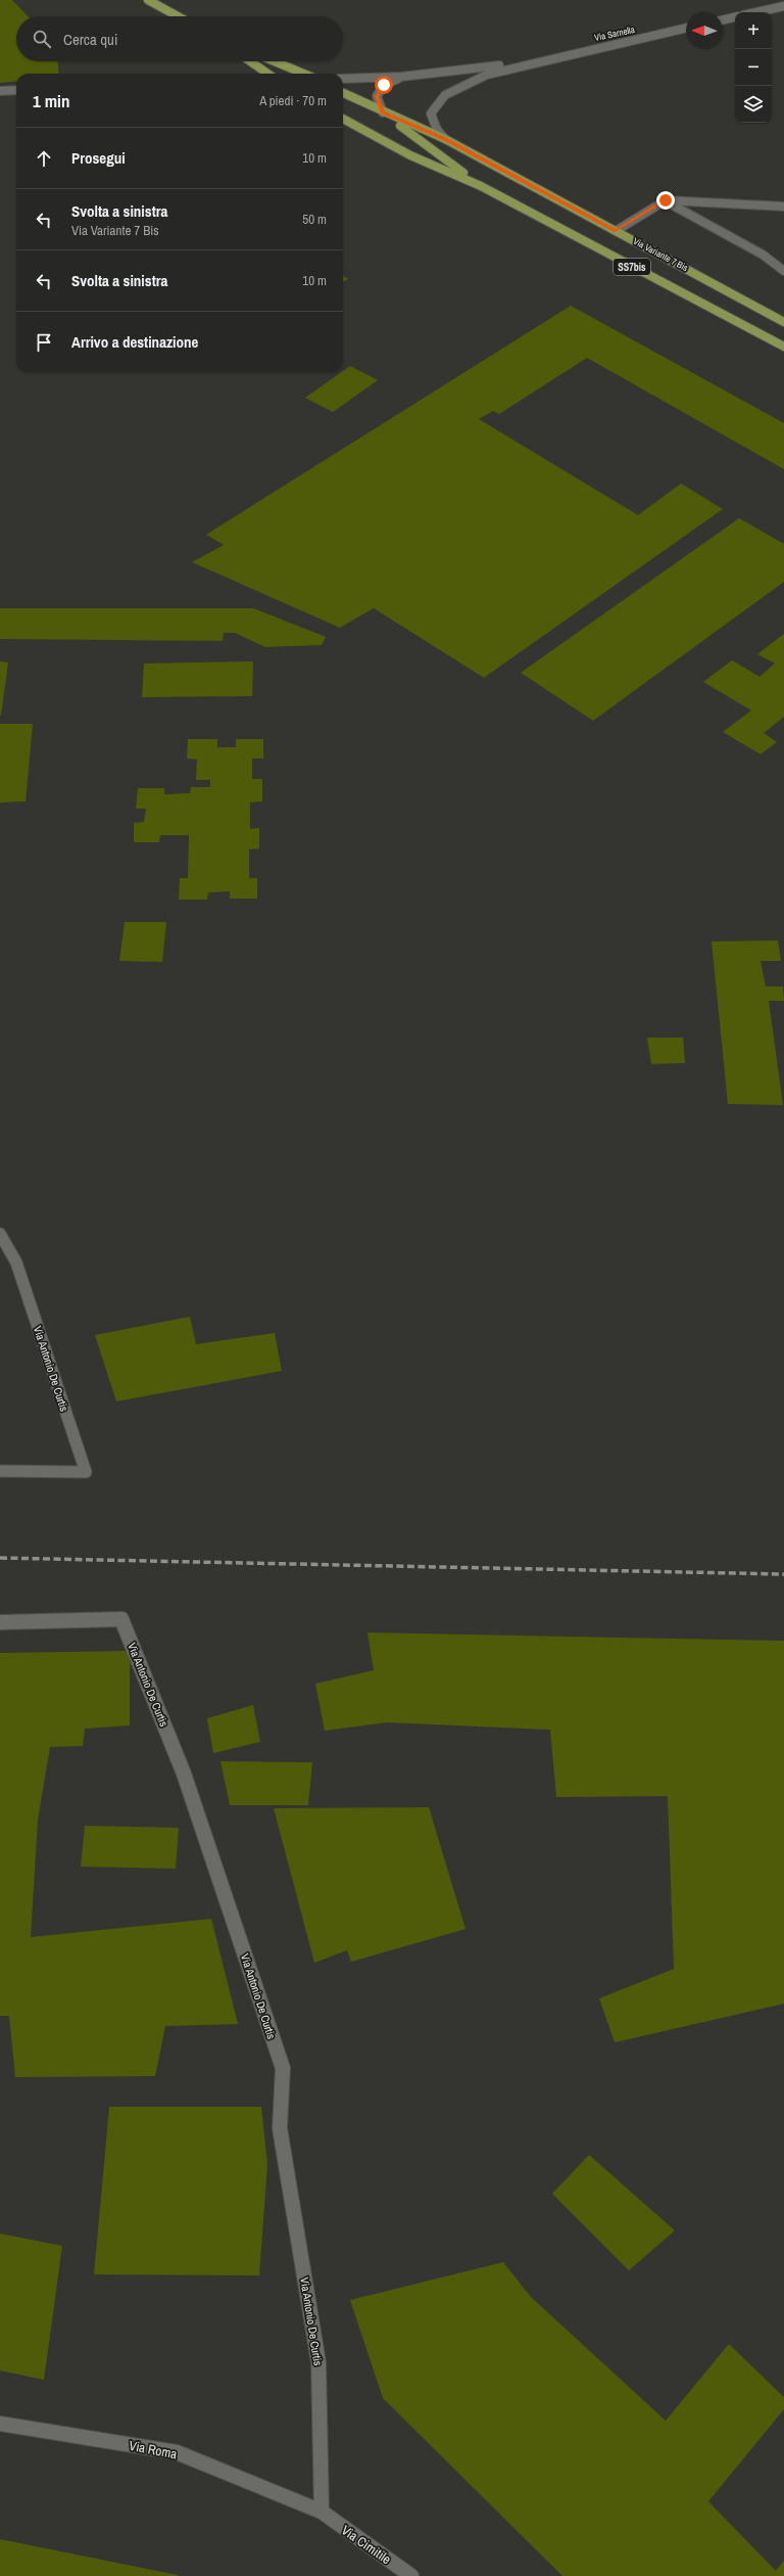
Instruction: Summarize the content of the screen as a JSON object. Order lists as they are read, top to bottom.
{
  "streets": {
    "main road": ["Via Variante 7 Bis", "SS7bis"],
    "street": [
      "Via Sarnella",
      "Via Antonio De Curtis",
      "Via Roma",
      "Via Cimitile"
    ]
  },
  "crossings": [
    ["Via Antonio De Curtis", "Via Roma"],
    ["Via Antonio De Curtis", "Via Cimitile"],
    ["Via Roma", "Via Cimitile"]
  ],
  "north": "left",
  "page": {
    "map_buttons": ["+", "−"],
    "search": "Cerca qui",
    "heading": ["1 min", "A piedi · 70 m"],
    "list": [
      ["Prosegui", "10 m"],
      ["Svolta a sinistra", "Via Variante 7 Bis", "50 m"],
      ["Svolta a sinistra", "10 m"],
      "Arrivo a destinazione"
    ]
  }
}
